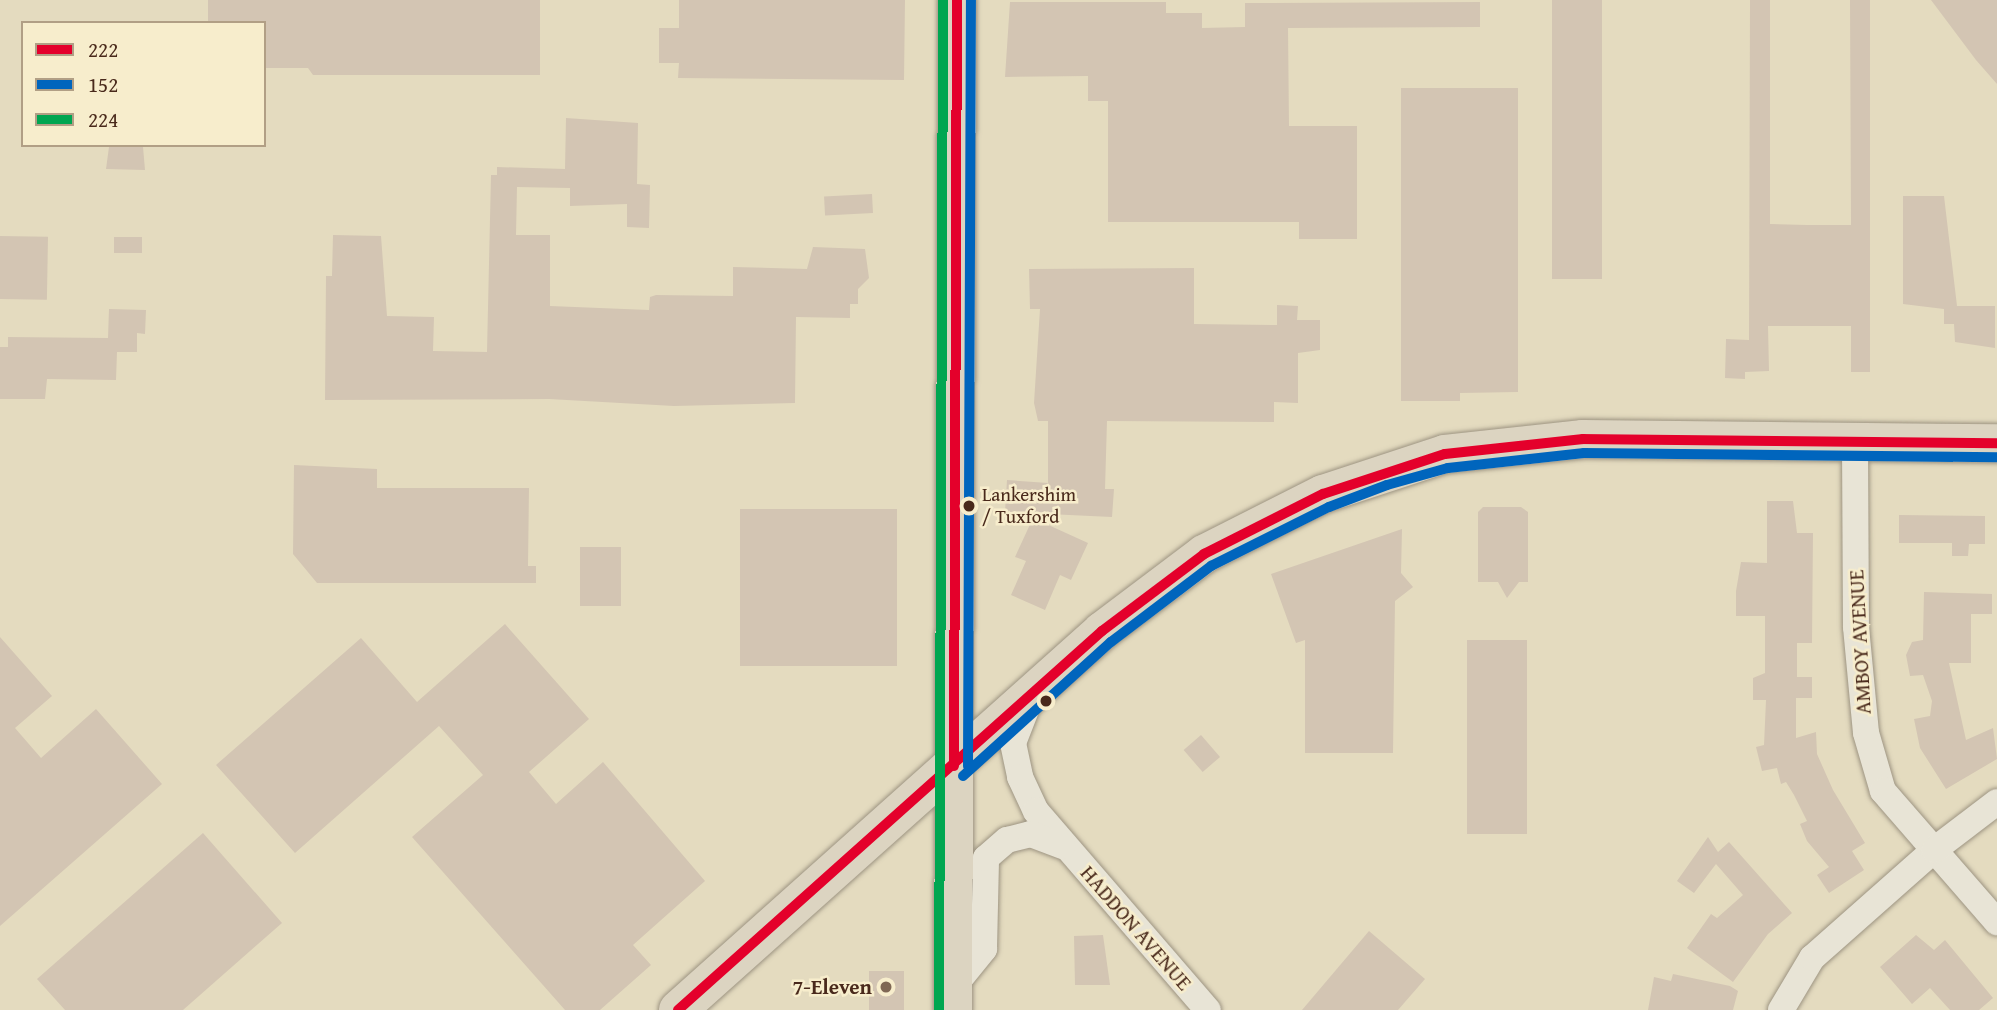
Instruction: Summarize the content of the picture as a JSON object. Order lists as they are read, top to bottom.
{
  "streets": {
    "street": ["AMBOY AVENUE", "HADDON AVENUE"]
  },
  "places": ["Lankershim / Tuxford", "7-Eleven"],
  "lines": ["transit line 222", "transit line 152", "transit line 224"],
  "legend": ["222", "152", "224"]
}
